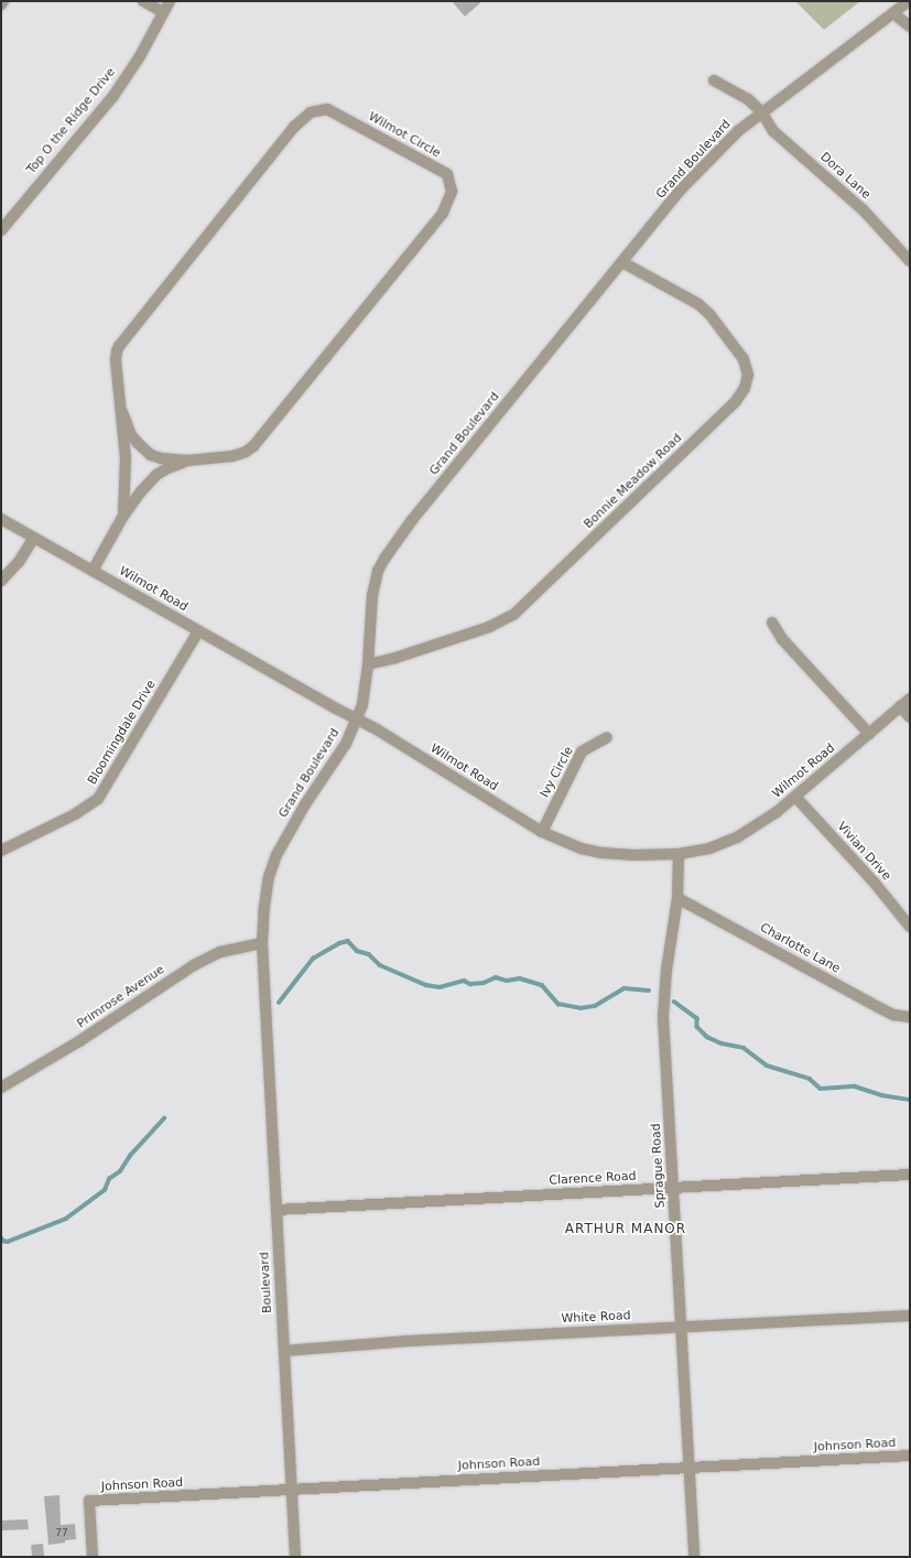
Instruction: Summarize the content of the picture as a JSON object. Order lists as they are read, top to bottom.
{
  "streets": {
    "street": [
      "Top O the Ridge Drive",
      "Wilmot Circle",
      "Grand Boulevard",
      "Dora Lane",
      "Bonnie Meadow Road",
      "Wilmot Road",
      "Bloomingdale Drive",
      "Ivy Circle",
      "Vivian Drive",
      "Charlotte Lane",
      "Primrose Avenue",
      "Sprague Road",
      "Clarence Road",
      "Boulevard",
      "White Road",
      "Johnson Road"
    ]
  },
  "crossings": [
    ["Wilmot Circle", "Wilmot Road"],
    ["Grand Boulevard", "Dora Lane"],
    ["Grand Boulevard", "Bonnie Meadow Road"],
    ["Grand Boulevard", "Wilmot Road"],
    ["Grand Boulevard", "Primrose Avenue"],
    ["Grand Boulevard", "Boulevard"],
    ["Wilmot Road", "Bloomingdale Drive"],
    ["Wilmot Road", "Ivy Circle"],
    ["Wilmot Road", "Vivian Drive"],
    ["Wilmot Road", "Sprague Road"],
    ["Charlotte Lane", "Sprague Road"],
    ["Sprague Road", "Clarence Road"],
    ["Sprague Road", "White Road"],
    ["Sprague Road", "Johnson Road"],
    ["Clarence Road", "Boulevard"],
    ["Boulevard", "White Road"],
    ["Boulevard", "Johnson Road"]
  ],
  "districts": ["ARTHUR MANOR"],
  "house_numbers": ["77"]
}
